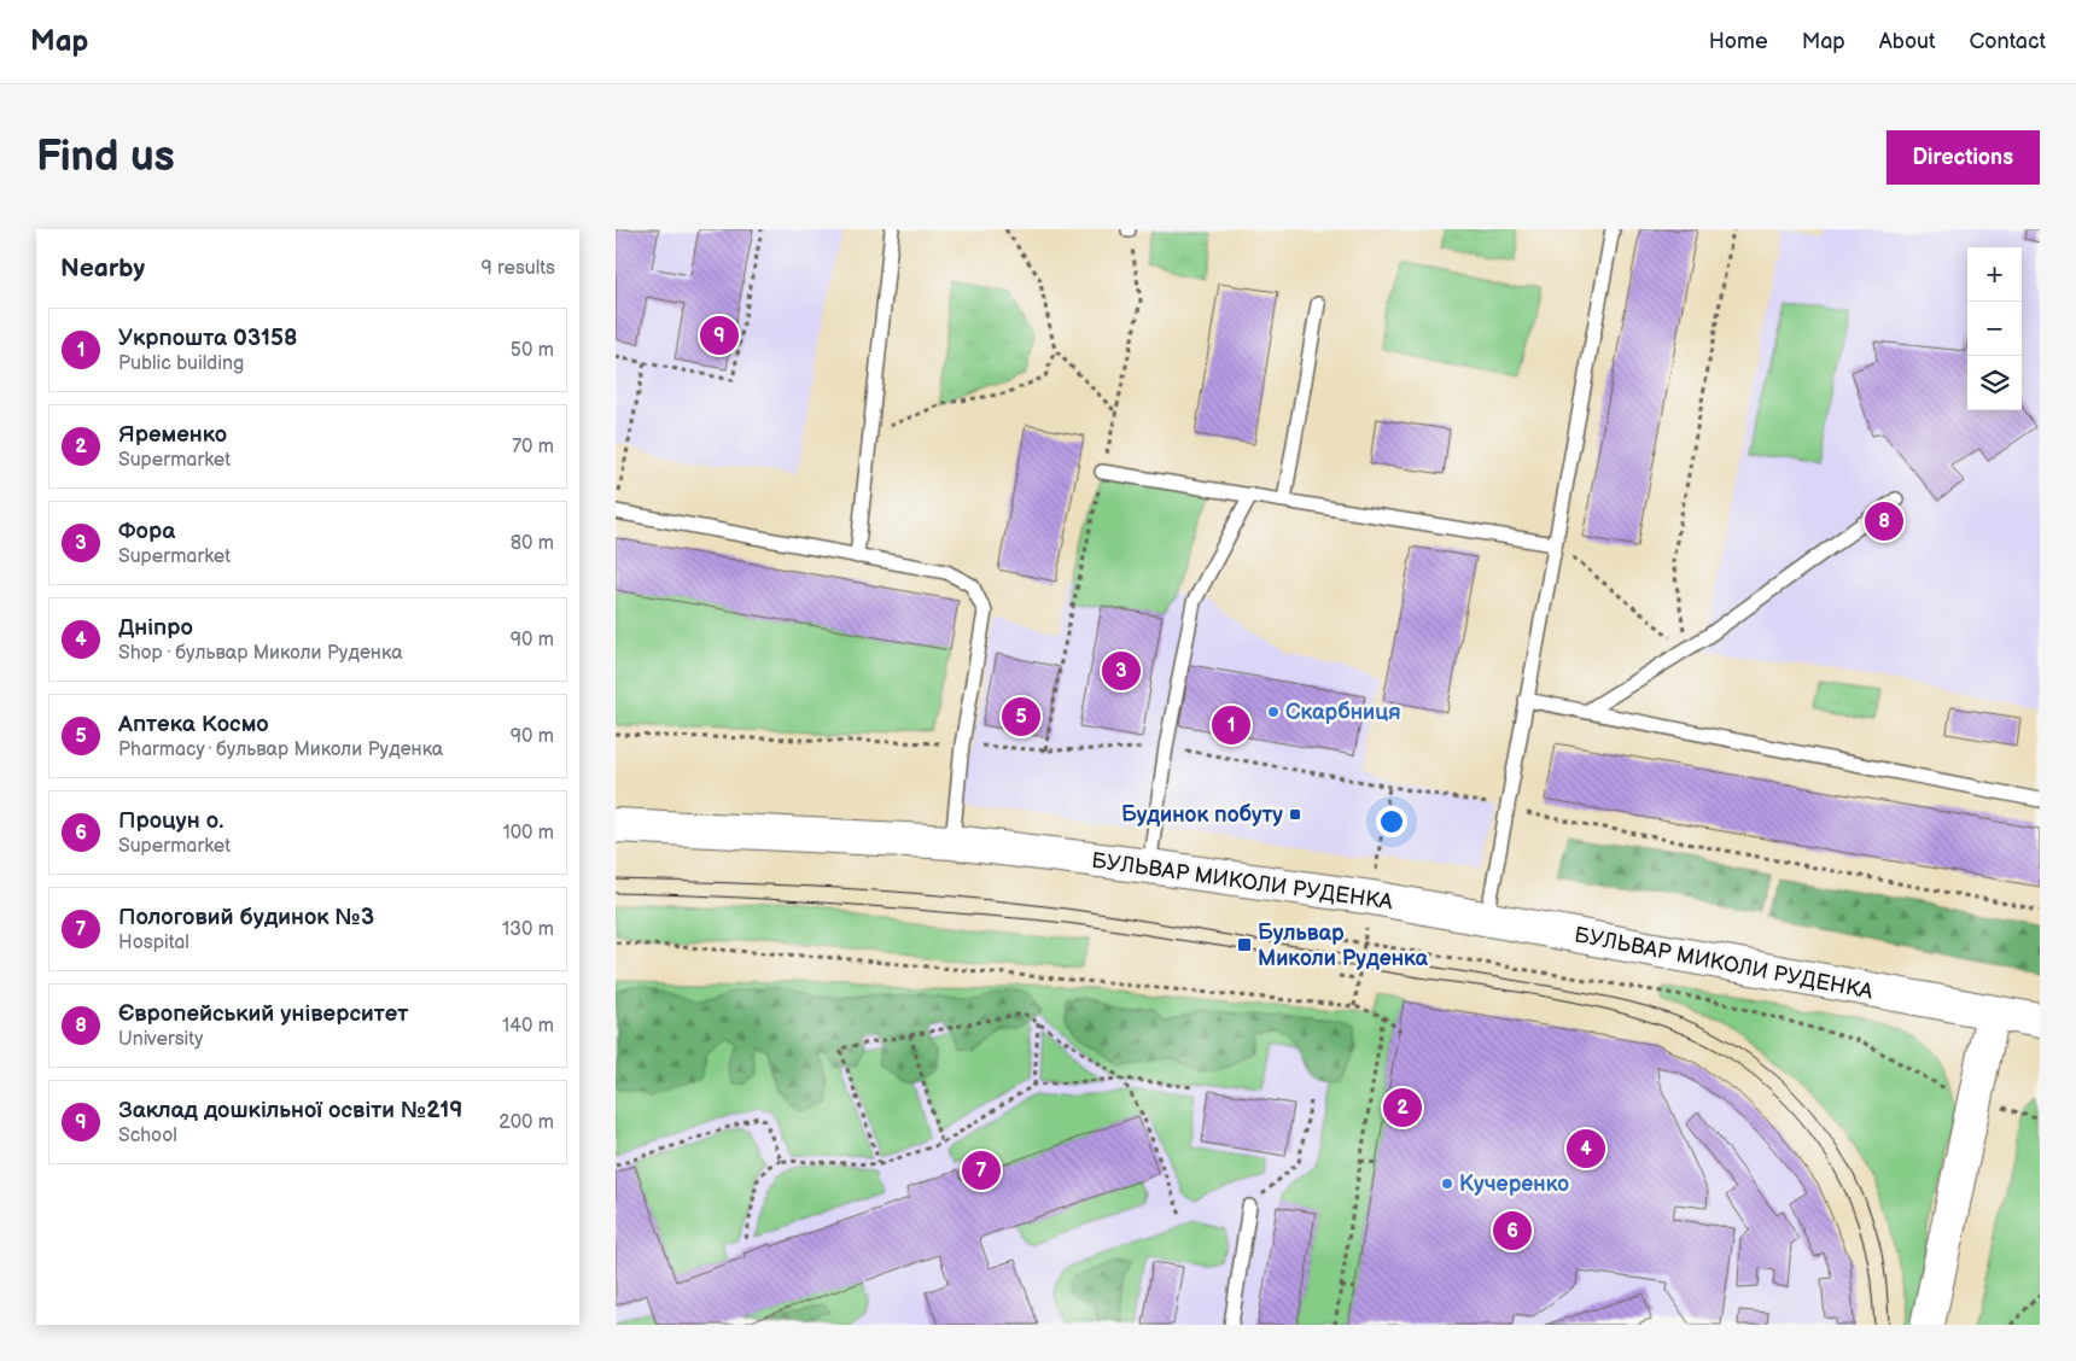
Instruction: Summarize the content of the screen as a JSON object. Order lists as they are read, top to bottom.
{
  "streets": {
    "street": ["БУЛЬВАР МИКОЛИ РУДЕНКА"]
  },
  "places": {
    "other": ["Скарбниця", "Кучеренко"],
    "transit": ["Будинок побуту", "Бульвар Миколи Руденка"]
  },
  "page": {
    "header": "Map",
    "nav": [
      "Home",
      "Map",
      "About",
      "Contact"
    ],
    "buttons": "Directions",
    "title": "Find us",
    "heading": ["Nearby", "9 results"],
    "map_buttons": ["+", "−"],
    "list": [
      {
        "mark": "1",
        "name": "Укрпошта 03158",
        "note": "Public building",
        "value": "50 m"
      },
      {
        "mark": "2",
        "name": "Яременко",
        "note": "Supermarket",
        "value": "70 m"
      },
      {
        "mark": "3",
        "name": "Фора",
        "note": "Supermarket",
        "value": "80 m"
      },
      {
        "mark": "4",
        "name": "Дніпро",
        "note": "Shop · бульвар Миколи Руденка",
        "value": "90 m"
      },
      {
        "mark": "5",
        "name": "Аптека Космо",
        "note": "Pharmacy · бульвар Миколи Руденка",
        "value": "90 m"
      },
      {
        "mark": "6",
        "name": "Процун о.",
        "note": "Supermarket",
        "value": "100 m"
      },
      {
        "mark": "7",
        "name": "Пологовий будинок №3",
        "note": "Hospital",
        "value": "130 m"
      },
      {
        "mark": "8",
        "name": "Європейський університет",
        "note": "University",
        "value": "140 m"
      },
      {
        "mark": "9",
        "name": "Заклад дошкільної освіти №219",
        "note": "School",
        "value": "200 m"
      }
    ],
    "pins": [
      "9",
      "8",
      "3",
      "5",
      "1",
      "2",
      "4",
      "7",
      "6"
    ]
  }
}
